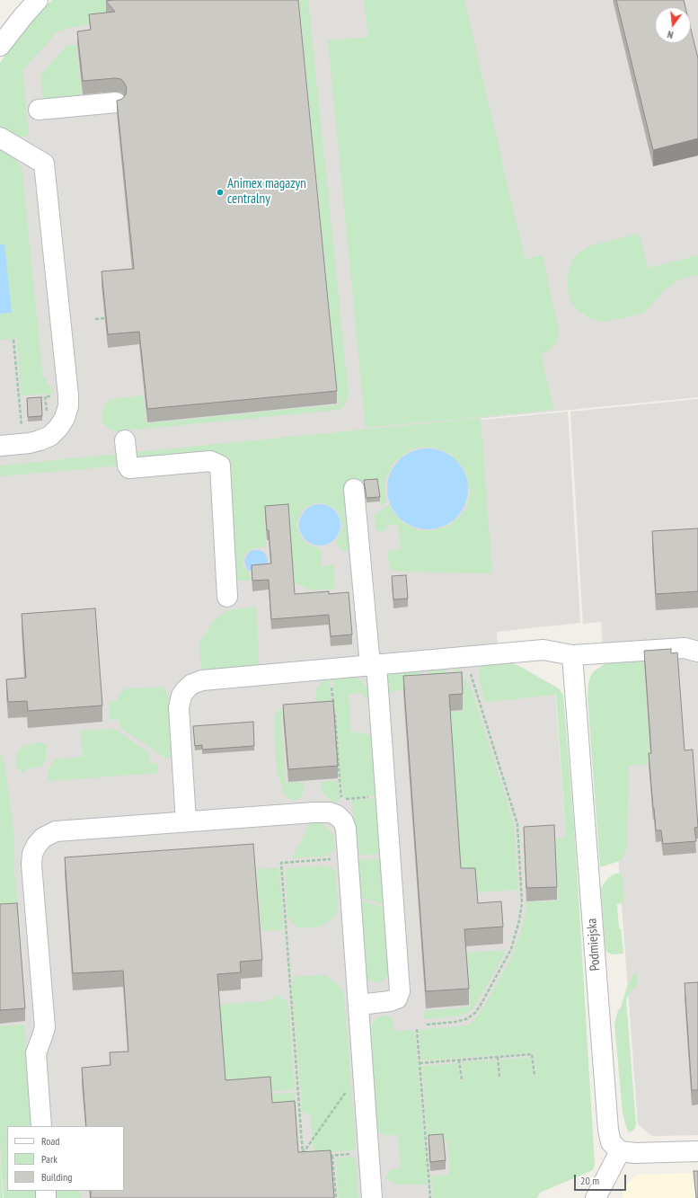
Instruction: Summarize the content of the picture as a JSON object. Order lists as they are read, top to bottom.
{
  "streets": {
    "street": ["Podmiejska"]
  },
  "places": ["Animex magazyn centralny"],
  "legend": ["Road", "Park", "Building"],
  "scale_bar": "20 m",
  "north": "bottom"
}
